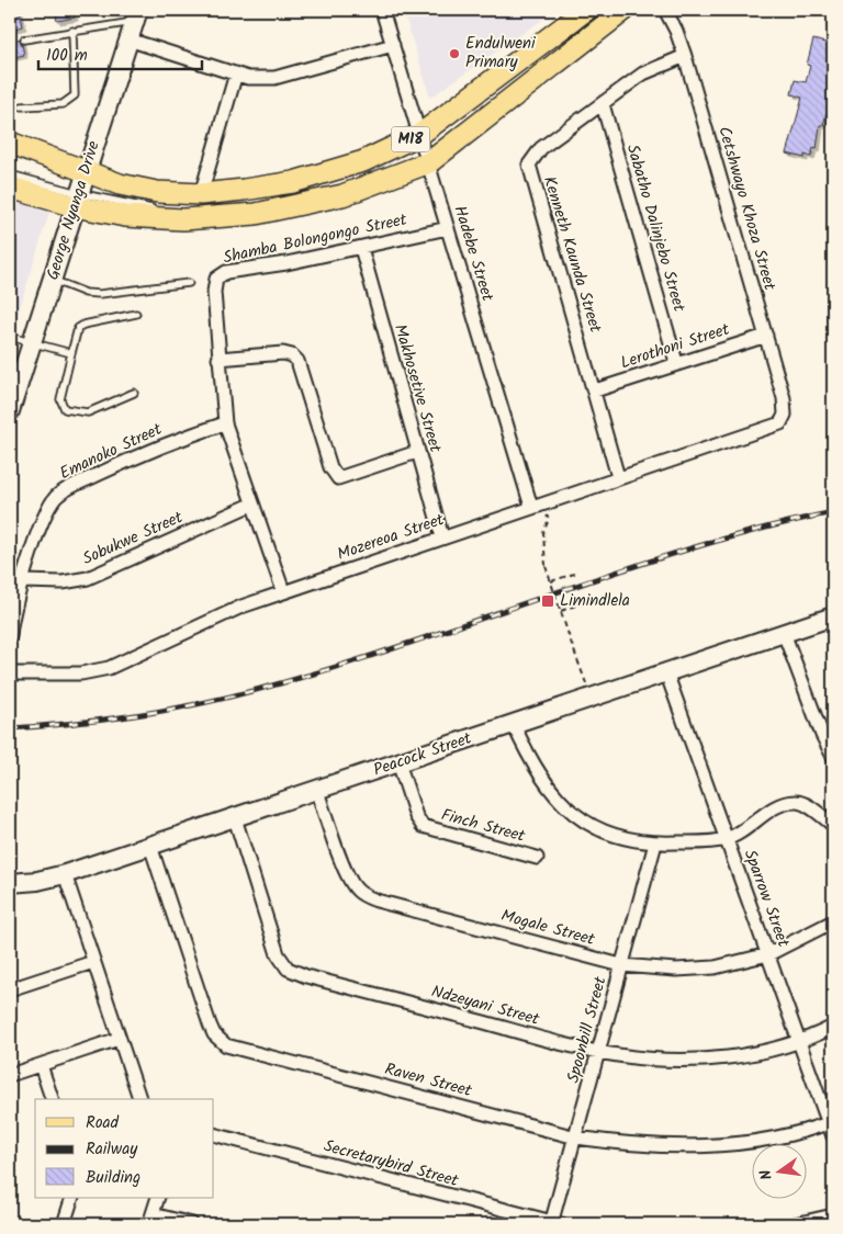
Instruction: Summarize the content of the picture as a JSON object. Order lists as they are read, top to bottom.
{
  "streets": {
    "main road": ["M18"],
    "street": [
      "Cetshwayo Khoza Street",
      "George Nyanga Drive",
      "Sabatho Dalinjebo Street",
      "Shamba Bolongongo Street",
      "Hadebe Street",
      "Kenneth Kaunda Street",
      "Lerothoni Street",
      "Makhosetive Street",
      "Emanoko Street",
      "Mozereoa Street",
      "Sobukwe Street",
      "Peacock Street",
      "Finch Street",
      "Sparrow Street",
      "Mogale Street",
      "Ndzeyani Street",
      "Spoonbill Street",
      "Raven Street",
      "Secretarybird Street"
    ]
  },
  "crossings": [
    ["M18", "George Nyanga Drive"],
    ["M18", "Hadebe Street"],
    ["Cetshwayo Khoza Street", "Kenneth Kaunda Street"],
    ["Cetshwayo Khoza Street", "Lerothoni Street"],
    ["Cetshwayo Khoza Street", "Mozereoa Street"],
    ["Sabatho Dalinjebo Street", "Kenneth Kaunda Street"],
    ["Sabatho Dalinjebo Street", "Lerothoni Street"],
    ["Shamba Bolongongo Street", "Hadebe Street"],
    ["Shamba Bolongongo Street", "Makhosetive Street"],
    ["Shamba Bolongongo Street", "Emanoko Street"],
    ["Shamba Bolongongo Street", "Mozereoa Street"],
    ["Shamba Bolongongo Street", "Sobukwe Street"],
    ["Hadebe Street", "Mozereoa Street"],
    ["Kenneth Kaunda Street", "Lerothoni Street"],
    ["Kenneth Kaunda Street", "Mozereoa Street"],
    ["Makhosetive Street", "Mozereoa Street"],
    ["Emanoko Street", "Sobukwe Street"],
    ["Peacock Street", "Finch Street"],
    ["Peacock Street", "Sparrow Street"],
    ["Peacock Street", "Mogale Street"],
    ["Peacock Street", "Ndzeyani Street"],
    ["Peacock Street", "Raven Street"],
    ["Sparrow Street", "Mogale Street"],
    ["Sparrow Street", "Ndzeyani Street"],
    ["Sparrow Street", "Raven Street"],
    ["Mogale Street", "Spoonbill Street"],
    ["Ndzeyani Street", "Spoonbill Street"],
    ["Spoonbill Street", "Raven Street"],
    ["Spoonbill Street", "Secretarybird Street"]
  ],
  "places": {
    "other": ["Endulweni Primary"],
    "transit": ["Limindlela"]
  },
  "legend": ["Road", "Railway", "Building"],
  "scale_bar": "100 m",
  "north": "left"
}
